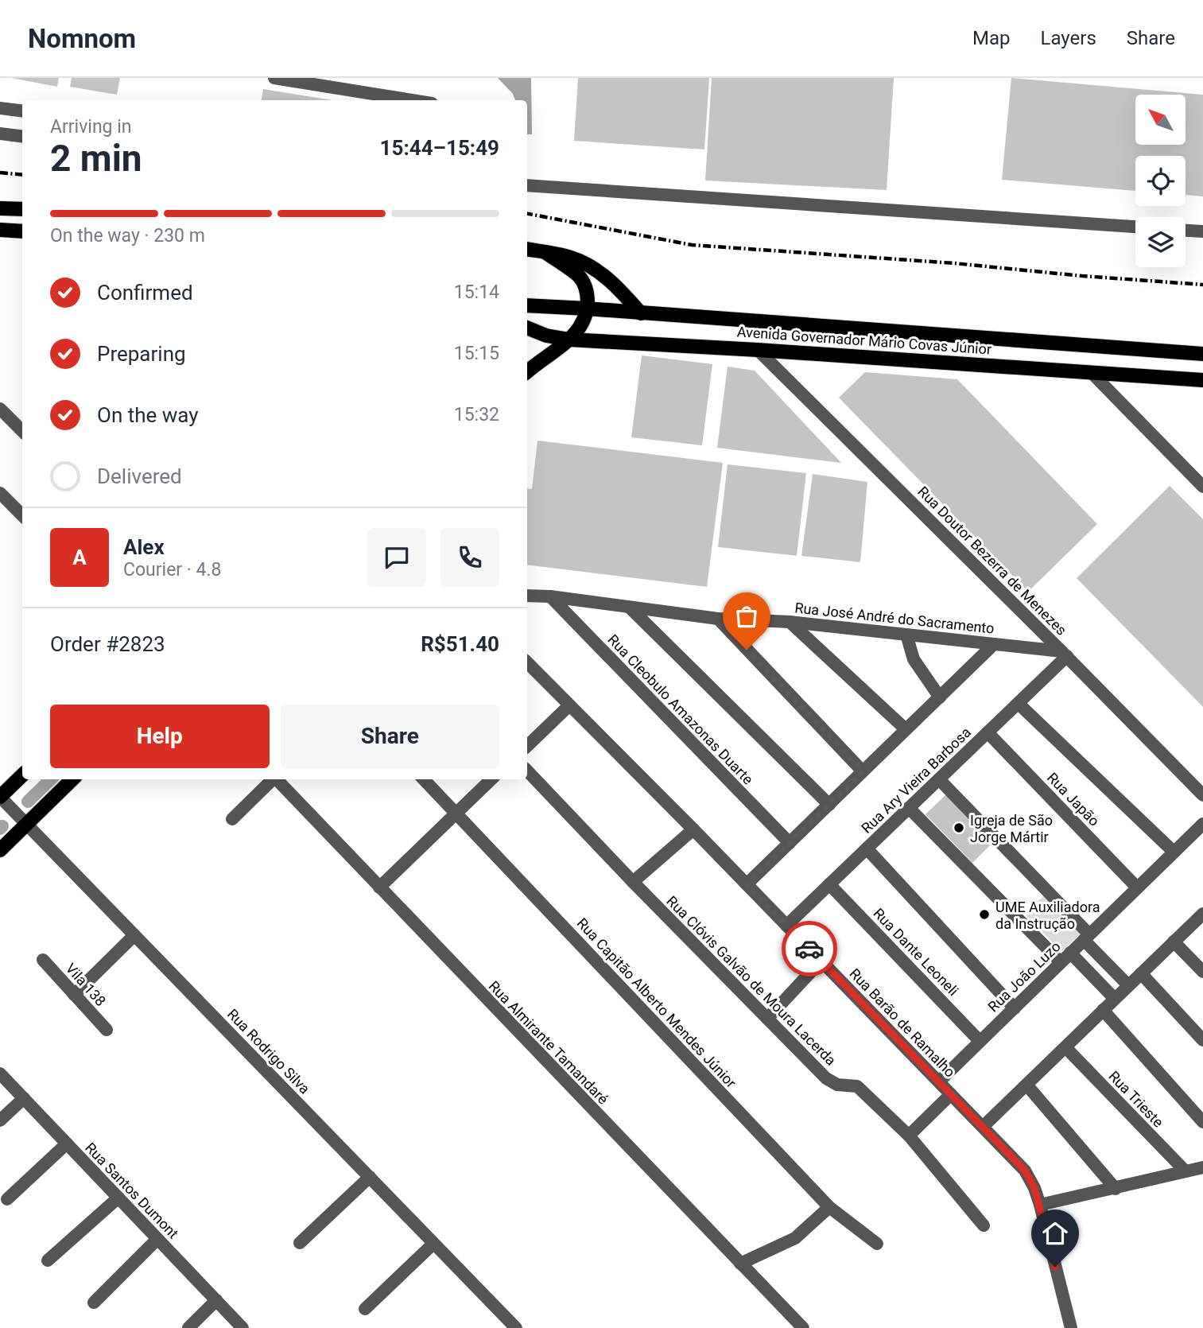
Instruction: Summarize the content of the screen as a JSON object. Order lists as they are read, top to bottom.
{
  "streets": {
    "main road": ["Avenida Governador Mário Covas Júnior"],
    "street": [
      "Rua Doutor Bezerra de Menezes",
      "Rua José André do Sacramento",
      "Rua Cleobulo Amazonas Duarte",
      "Rua Ary Vieira Barbosa",
      "Rua Japão",
      "Rua Dante Leoneli",
      "Rua João Luzo",
      "Rua Clóvis Galvão de Moura Lacerda",
      "Vila 138",
      "Rua Capitão Alberto Mendes Júnior",
      "Rua Barão de Ramalho",
      "Rua Almirante Tamandaré",
      "Rua Rodrigo Silva",
      "Rua Trieste",
      "Rua Santos Dumont"
    ]
  },
  "crossings": [
    ["Avenida Governador Mário Covas Júnior", "Rua Doutor Bezerra de Menezes"],
    ["Rua Doutor Bezerra de Menezes", "Rua José André do Sacramento"],
    ["Rua Doutor Bezerra de Menezes", "Rua Ary Vieira Barbosa"],
    ["Rua José André do Sacramento", "Rua Cleobulo Amazonas Duarte"],
    ["Rua José André do Sacramento", "Rua Ary Vieira Barbosa"],
    ["Rua Ary Vieira Barbosa", "Rua Japão"],
    ["Rua Ary Vieira Barbosa", "Rua Dante Leoneli"],
    ["Rua Ary Vieira Barbosa", "Rua Barão de Ramalho"],
    ["Rua Japão", "Rua João Luzo"],
    ["Rua Dante Leoneli", "Rua João Luzo"],
    ["Rua João Luzo", "Rua Barão de Ramalho"]
  ],
  "places": ["Igreja de São Jorge Mártir", "UME Auxiliadora da Instrução"],
  "north": "top left",
  "page": {
    "header": "Nomnom",
    "nav": ["Map", "Layers", "Share"],
    "heading": ["2 min", "Arriving in", "15:44–15:49"],
    "panel": [
      "Alex",
      "Courier · 4.8",
      "Order #2823",
      "R$51.40"
    ],
    "bar": "On the way · 230 m",
    "list": [
      ["Confirmed", "15:14"],
      ["Preparing", "15:15"],
      ["On the way", "15:32"],
      "Delivered"
    ],
    "round": "A",
    "buttons": ["Help", "Share"]
  }
}
